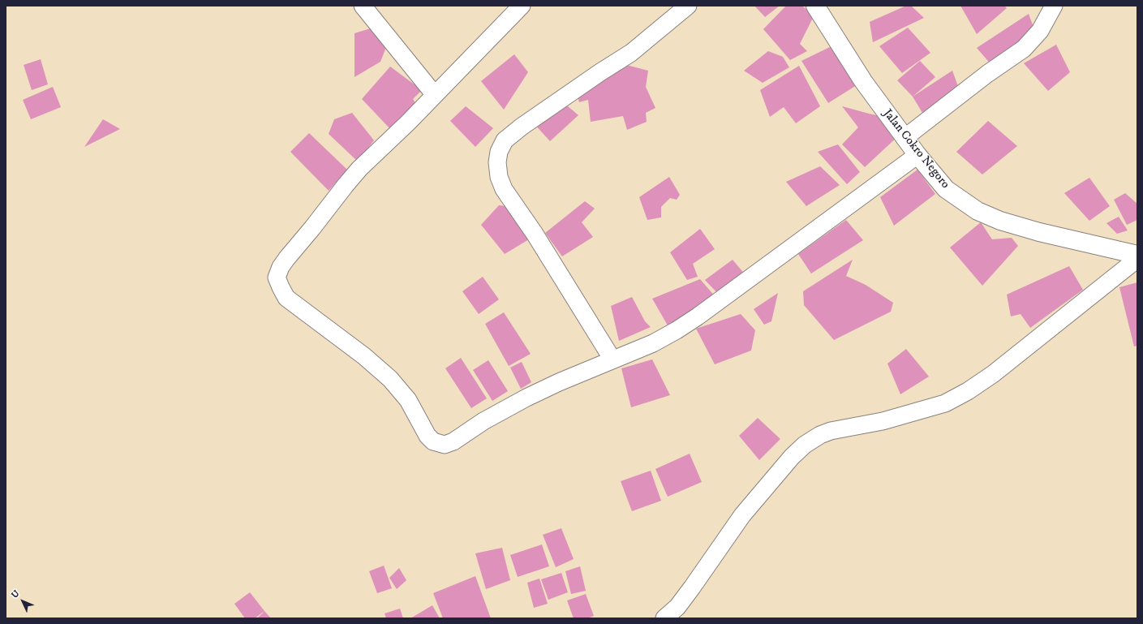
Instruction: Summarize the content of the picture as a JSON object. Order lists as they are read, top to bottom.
{
  "streets": {
    "street": ["Jalan Cokro Negoro"]
  },
  "north": "top left"
}
